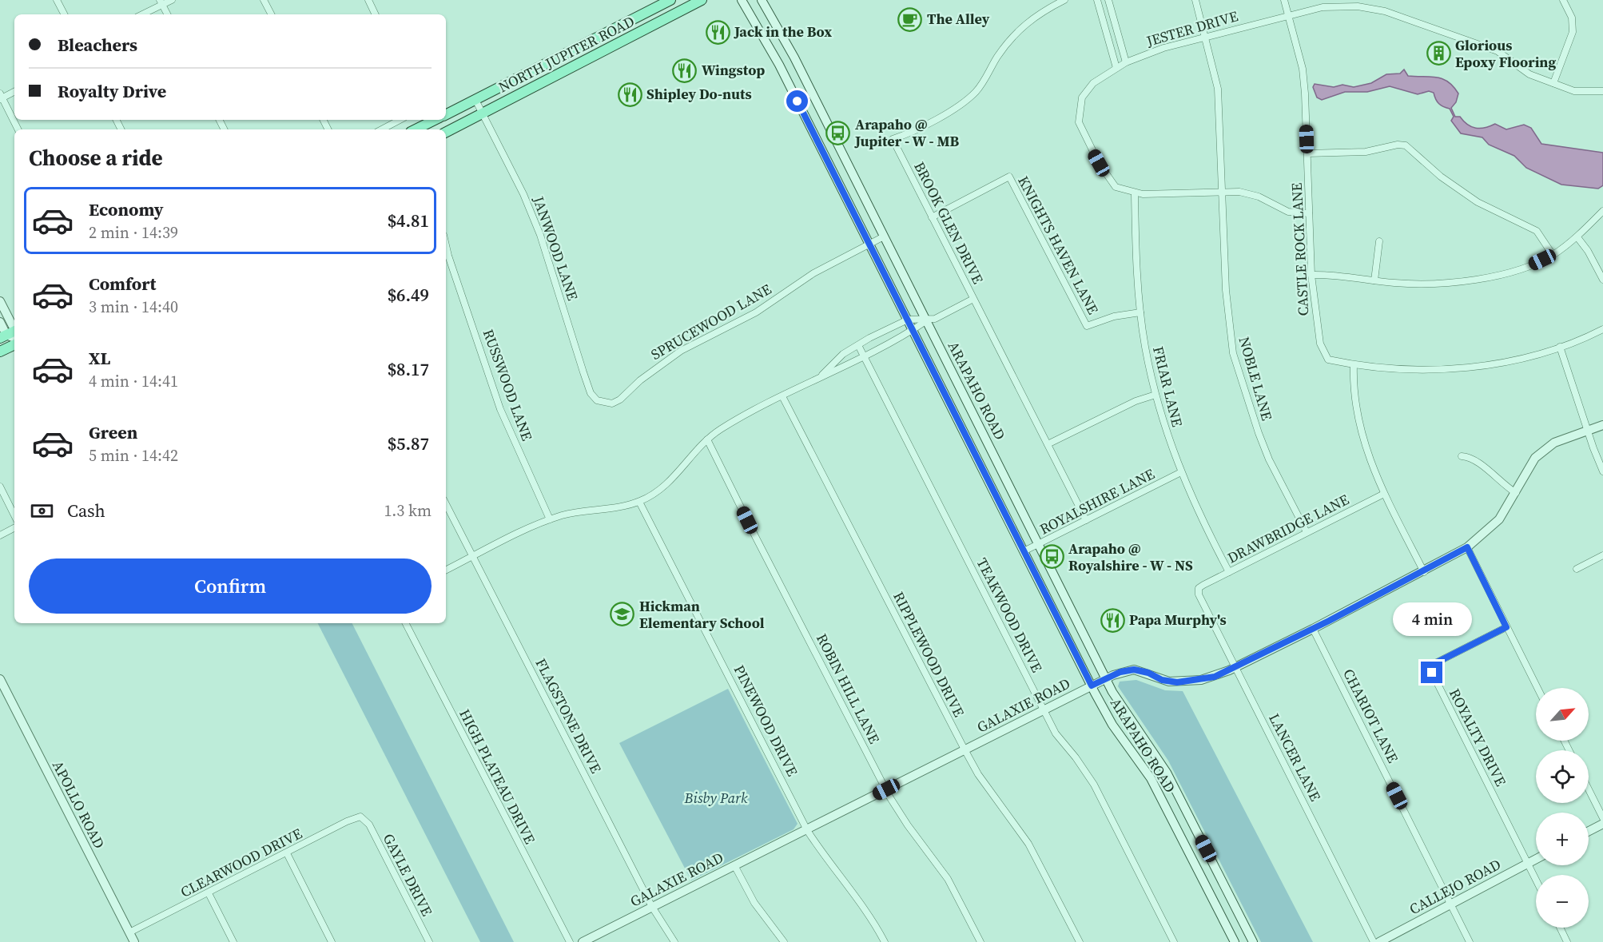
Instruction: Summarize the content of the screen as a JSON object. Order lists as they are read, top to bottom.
{
  "streets": {
    "main road": [
      "NORTH JUPITER ROAD",
      "ARAPAHO ROAD",
      "GALAXIE ROAD",
      "APOLLO ROAD",
      "CALLEJO ROAD"
    ],
    "street": [
      "JESTER DRIVE",
      "BROOK GLEN DRIVE",
      "KNIGHTS HAVEN LANE",
      "JANWOOD LANE",
      "CASTLE ROCK LANE",
      "SPRUCEWOOD LANE",
      "NOBLE LANE",
      "RUSSWOOD LANE",
      "FRIAR LANE",
      "ROYALSHIRE LANE",
      "DRAWBRIDGE LANE",
      "TEAKWOOD DRIVE",
      "RIPPLEWOOD DRIVE",
      "ROBIN HILL LANE",
      "FLAGSTONE DRIVE",
      "CHARIOT LANE",
      "PINEWOOD DRIVE",
      "ROYALTY DRIVE",
      "LANCER LANE",
      "HIGH PLATEAU DRIVE",
      "CLEARWOOD DRIVE",
      "GAYLE DRIVE"
    ]
  },
  "crossings": [
    ["JESTER DRIVE", "CASTLE ROCK LANE"],
    ["JESTER DRIVE", "NOBLE LANE"],
    ["JESTER DRIVE", "FRIAR LANE"],
    ["NORTH JUPITER ROAD", "JANWOOD LANE"],
    ["BROOK GLEN DRIVE", "KNIGHTS HAVEN LANE"],
    ["BROOK GLEN DRIVE", "ROYALSHIRE LANE"],
    ["KNIGHTS HAVEN LANE", "FRIAR LANE"],
    ["JANWOOD LANE", "SPRUCEWOOD LANE"],
    ["SPRUCEWOOD LANE", "ARAPAHO ROAD"],
    ["NOBLE LANE", "DRAWBRIDGE LANE"],
    ["FRIAR LANE", "ROYALSHIRE LANE"],
    ["FRIAR LANE", "DRAWBRIDGE LANE"],
    ["ARAPAHO ROAD", "ROYALSHIRE LANE"],
    ["ARAPAHO ROAD", "GALAXIE ROAD"],
    ["DRAWBRIDGE LANE", "LANCER LANE"],
    ["TEAKWOOD DRIVE", "GALAXIE ROAD"],
    ["RIPPLEWOOD DRIVE", "GALAXIE ROAD"],
    ["ROBIN HILL LANE", "GALAXIE ROAD"],
    ["GALAXIE ROAD", "FLAGSTONE DRIVE"],
    ["GALAXIE ROAD", "CHARIOT LANE"],
    ["GALAXIE ROAD", "PINEWOOD DRIVE"],
    ["GALAXIE ROAD", "LANCER LANE"],
    ["CHARIOT LANE", "CALLEJO ROAD"],
    ["ROYALTY DRIVE", "CALLEJO ROAD"],
    ["APOLLO ROAD", "CLEARWOOD DRIVE"],
    ["CLEARWOOD DRIVE", "GAYLE DRIVE"]
  ],
  "parks": ["Bisby Park"],
  "places": {
    "cafe": ["The Alley"],
    "restaurant": [
      "Jack in the Box",
      "Wingstop",
      "Shipley Do-nuts",
      "Papa Murphy's"
    ],
    "building": ["Glorious Epoxy Flooring"],
    "bus stop": ["Arapaho @ Jupiter - W - MB", "Arapaho @ Royalshire - W - NS"],
    "school or university": ["Hickman Elementary School"]
  },
  "north": "top right",
  "page": {
    "banner": ["Bleachers", "Royalty Drive"],
    "heading": "Choose a ride",
    "list": [
      {
        "name": "Economy",
        "note": "2 min · 14:39",
        "value": "$4.81"
      },
      {
        "name": "Comfort",
        "note": "3 min · 14:40",
        "value": "$6.49"
      },
      {
        "name": "XL",
        "note": "4 min · 14:41",
        "value": "$8.17"
      },
      {
        "name": "Green",
        "note": "5 min · 14:42",
        "value": "$5.87"
      }
    ],
    "pay": ["Cash", "1.3 km"],
    "buttons": "Confirm",
    "bubble": "4 min",
    "map_buttons": ["+", "−"]
  }
}
